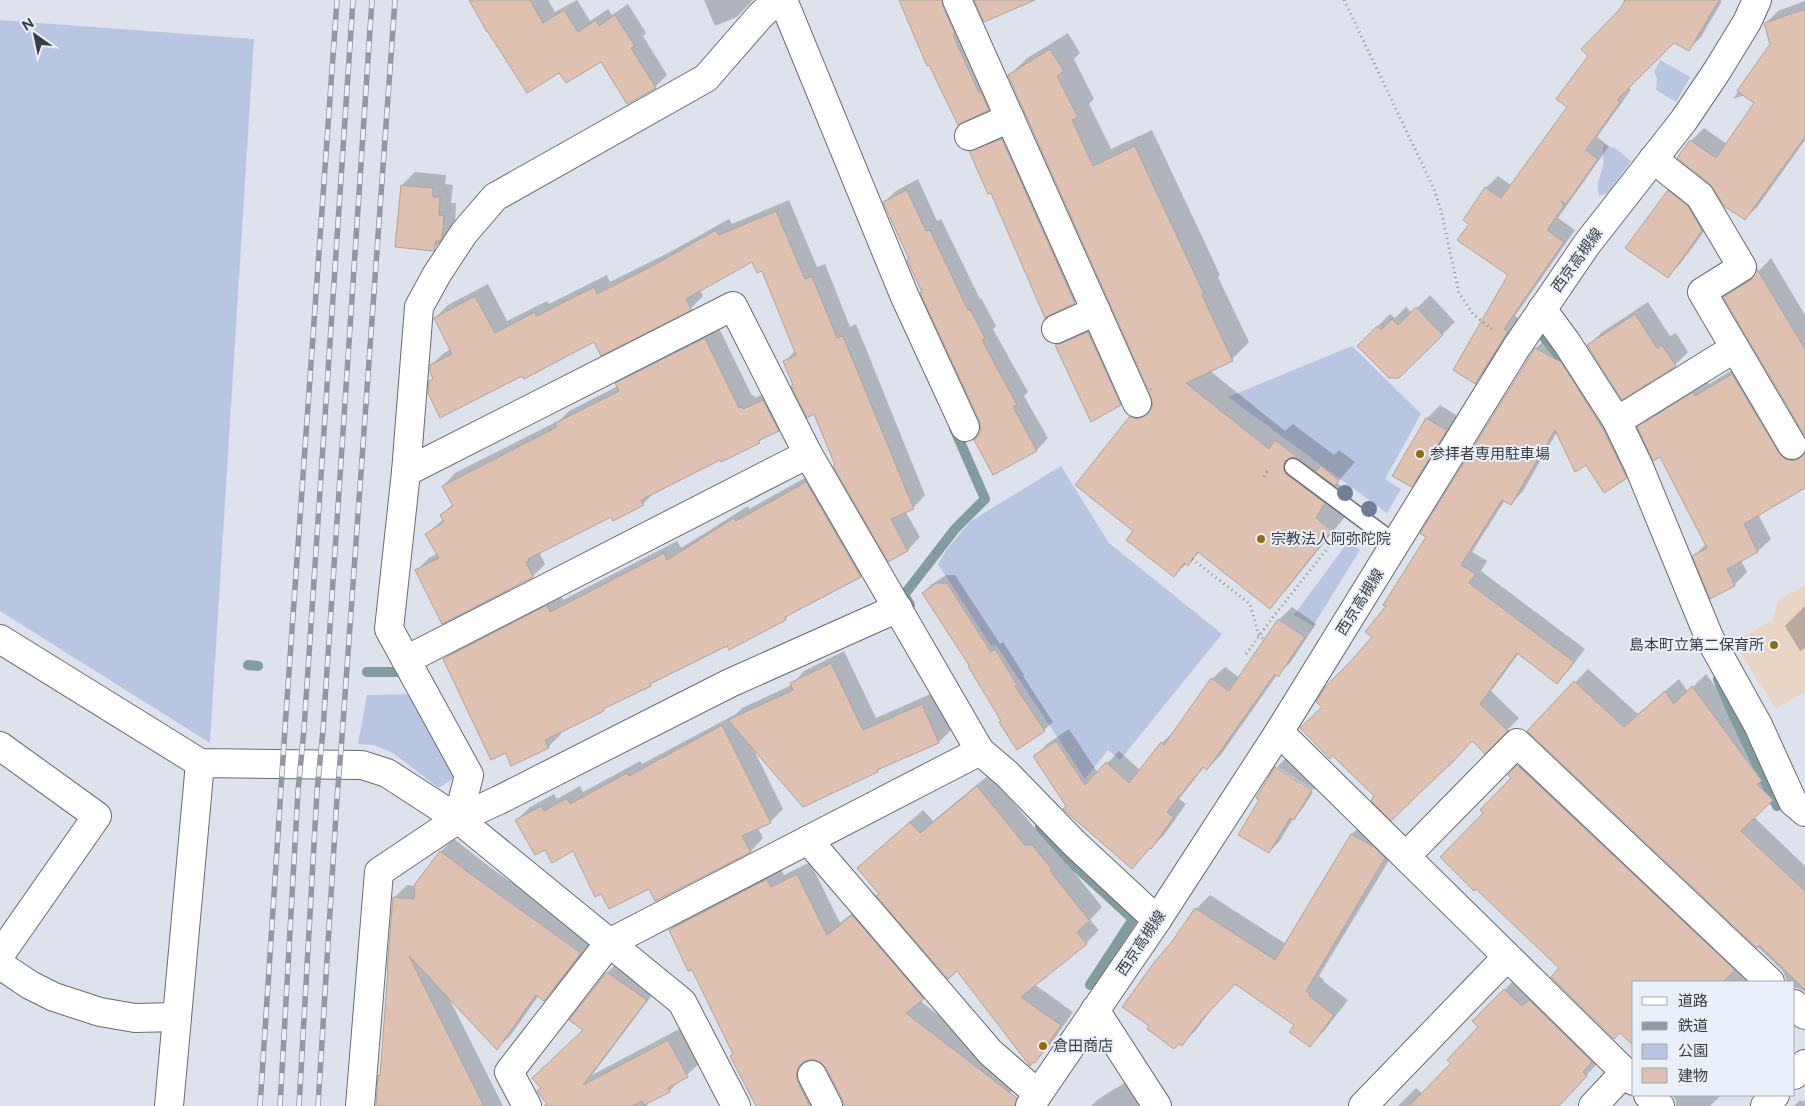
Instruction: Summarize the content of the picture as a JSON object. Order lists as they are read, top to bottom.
{
  "streets": {
    "street": ["西京高槻線"]
  },
  "places": [
    "参拝者専用駐車場",
    "宗教法人阿弥陀院",
    "島本町立第二保育所",
    "倉田商店"
  ],
  "legend": [
    "道路",
    "鉄道",
    "公園",
    "建物"
  ],
  "north": "top left"
}
